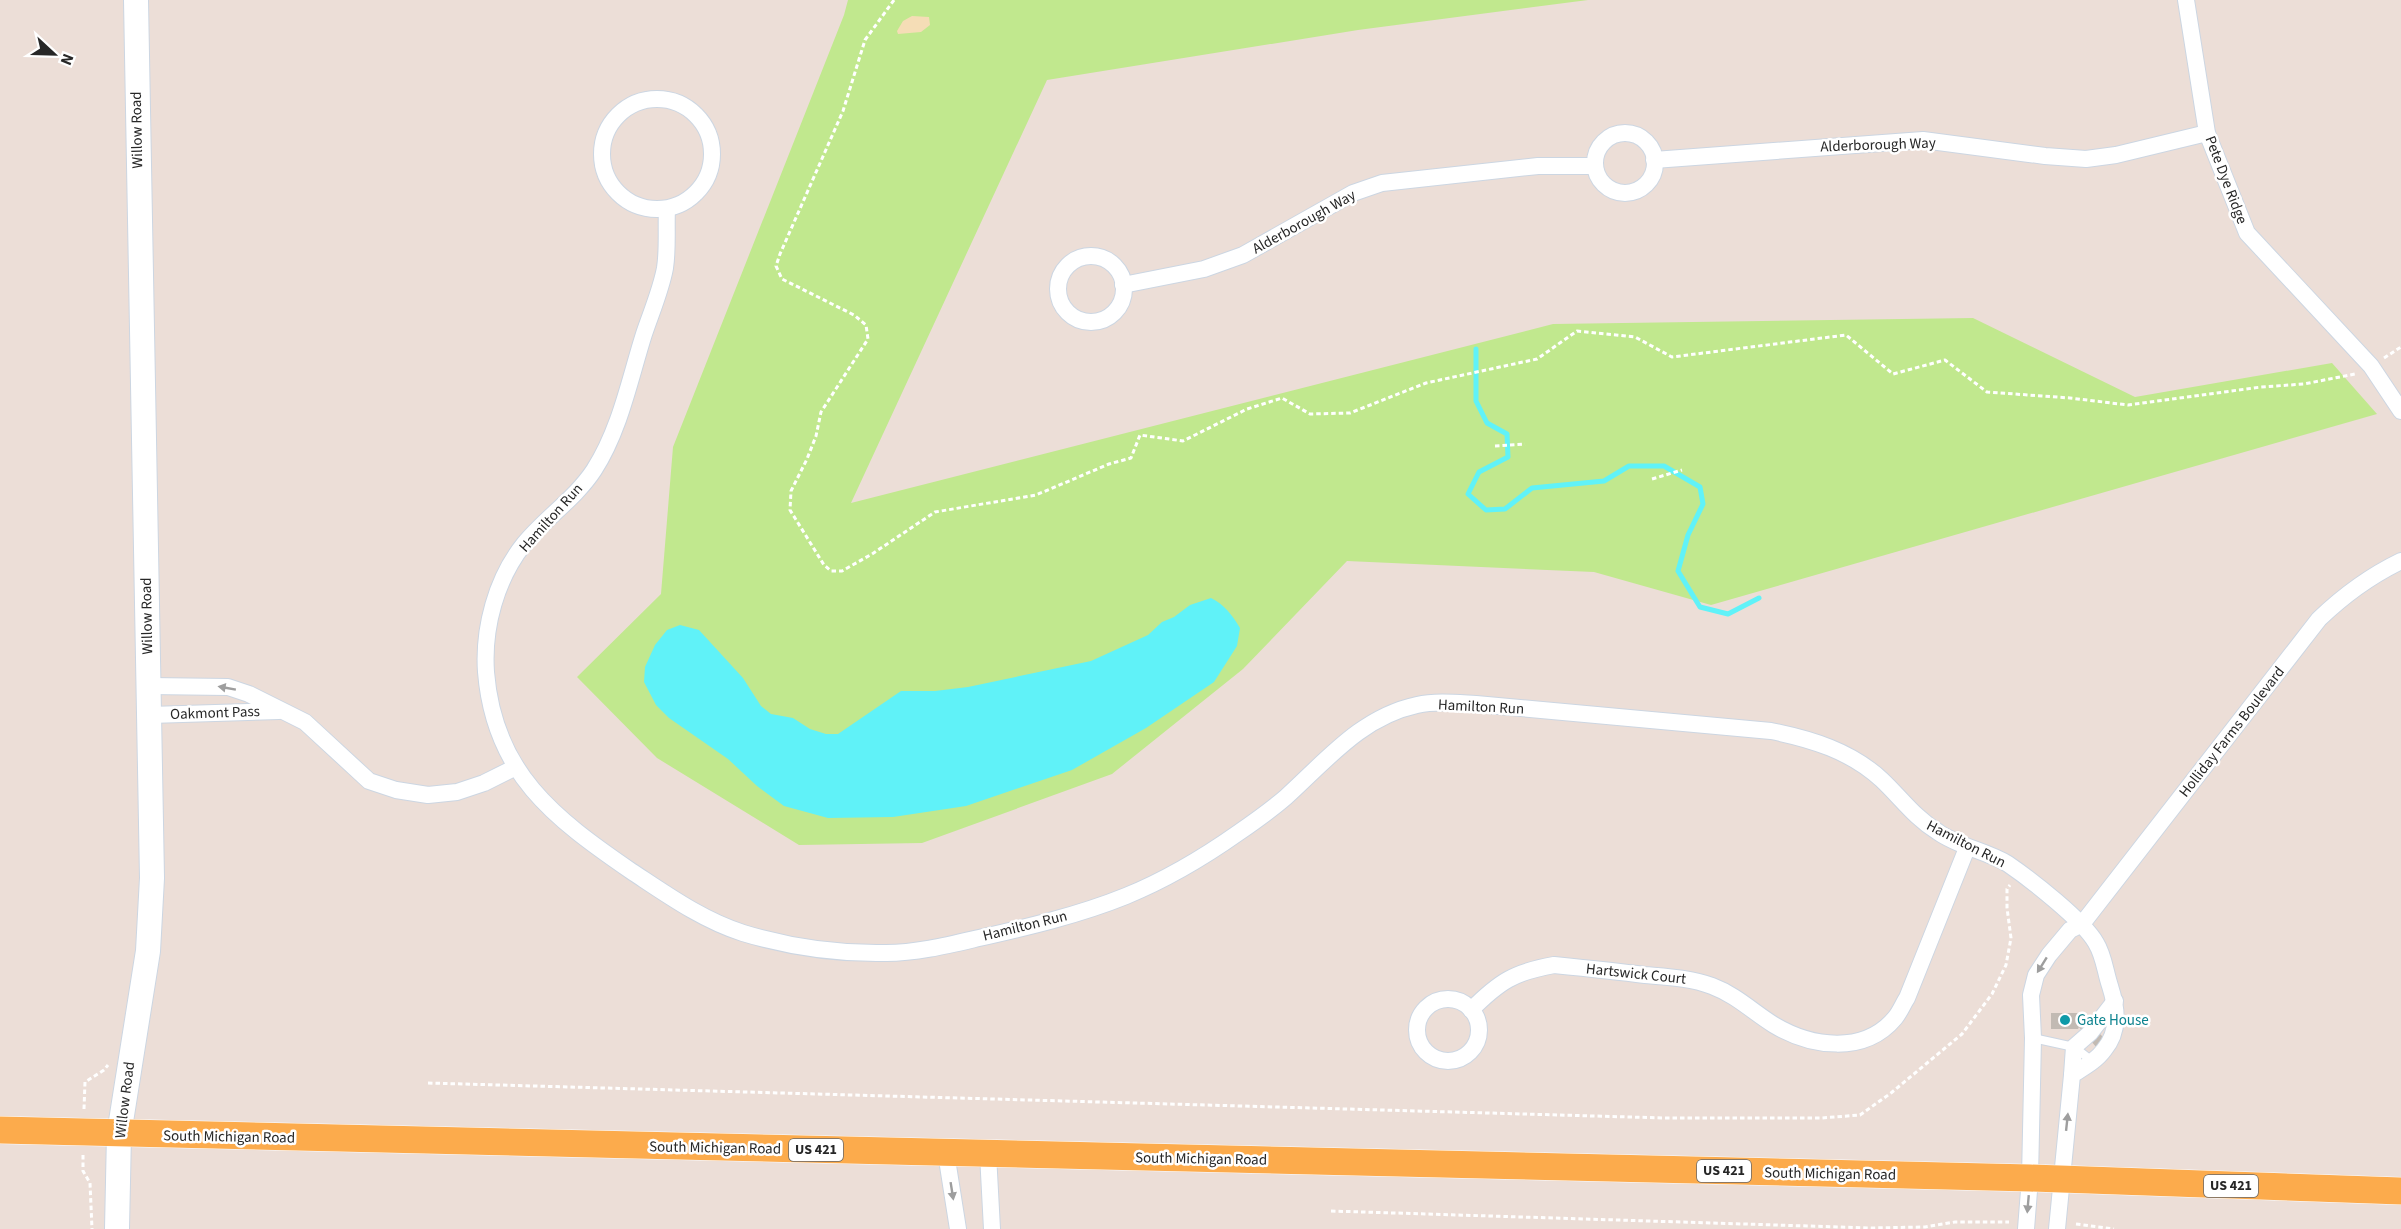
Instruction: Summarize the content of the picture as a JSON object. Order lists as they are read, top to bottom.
{
  "streets": {
    "main road": ["South Michigan Road", "US 421"],
    "street": [
      "Willow Road",
      "Alderborough Way",
      "Pete Dye Ridge",
      "Hamilton Run",
      "Oakmont Pass",
      "Holliday Farms Boulevard",
      "Hartswick Court"
    ]
  },
  "crossings": [
    ["Willow Road", "Oakmont Pass"],
    ["Willow Road", "South Michigan Road"],
    ["Alderborough Way", "Pete Dye Ridge"],
    ["Hamilton Run", "Oakmont Pass"],
    ["Hamilton Run", "Holliday Farms Boulevard"],
    ["Hamilton Run", "Hartswick Court"],
    ["Holliday Farms Boulevard", "South Michigan Road"]
  ],
  "places": ["Gate House"],
  "north": "right"
}
